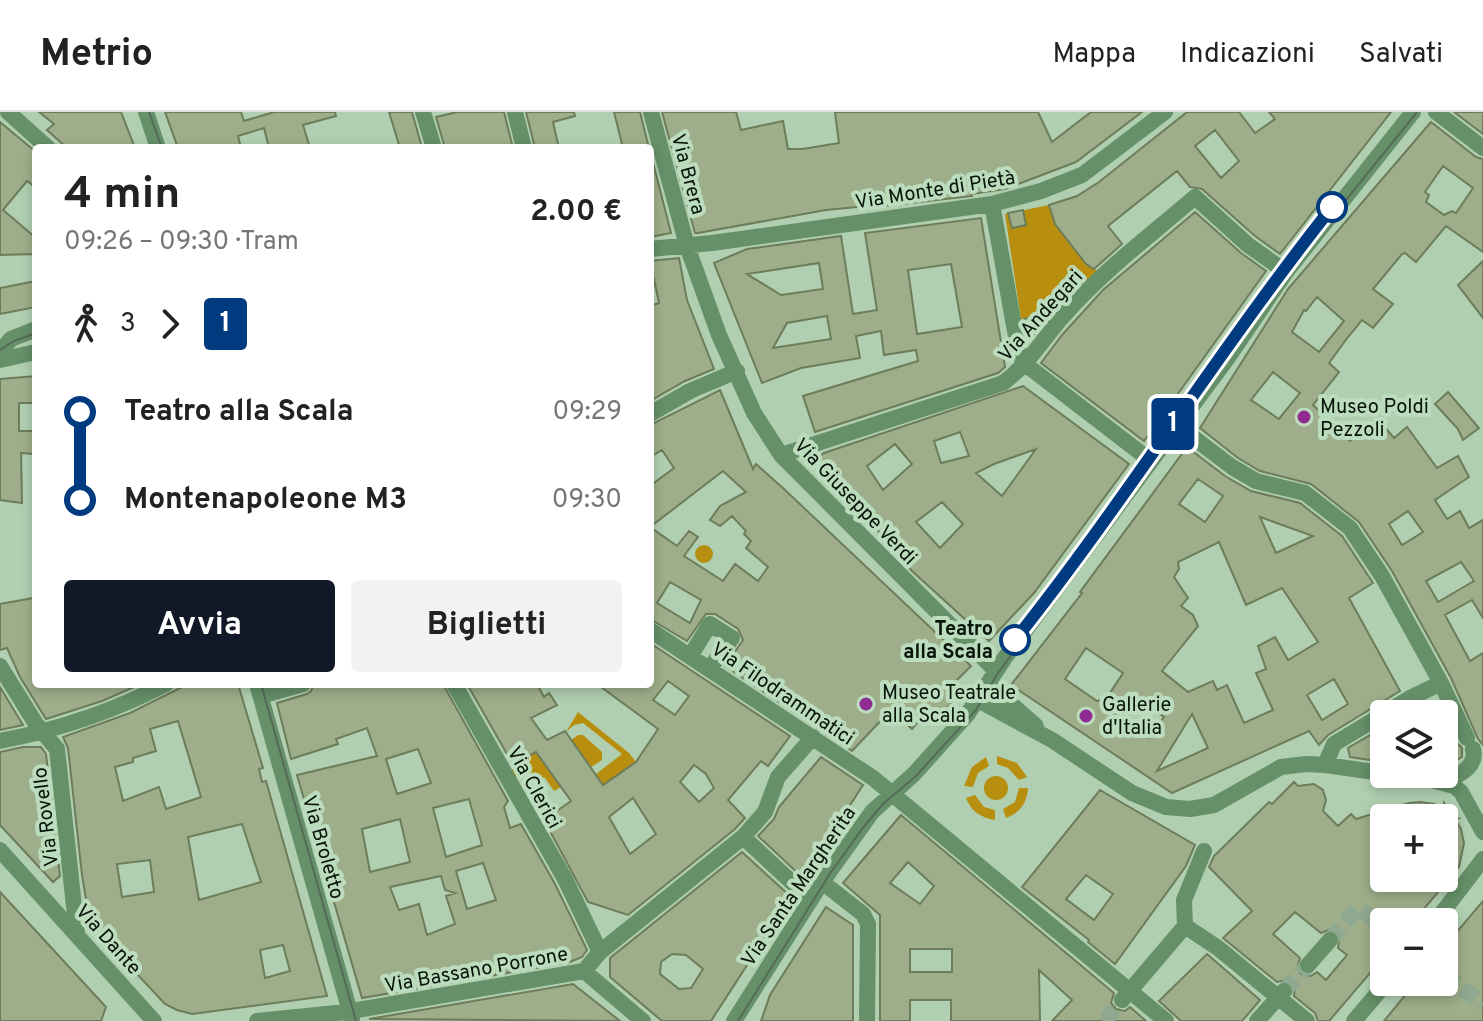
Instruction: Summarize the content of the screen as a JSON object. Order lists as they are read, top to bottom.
{
  "streets": {
    "street": [
      "Via Brera",
      "Via Monte di Pietà",
      "Via Andegari",
      "Via Giuseppe Verdi",
      "Via Filodrammatici",
      "Via Clerici",
      "Via Rovello",
      "Via Broletto",
      "Via Santa Margherita",
      "Via Dante",
      "Via Bassano Porrone"
    ]
  },
  "crossings": [
    ["Via Brera", "Via Monte di Pietà"],
    ["Via Brera", "Via Giuseppe Verdi"],
    ["Via Monte di Pietà", "Via Giuseppe Verdi"],
    ["Via Andegari", "Via Giuseppe Verdi"],
    ["Via Andegari", "Via Santa Margherita"],
    ["Via Giuseppe Verdi", "Via Santa Margherita"],
    ["Via Filodrammatici", "Via Santa Margherita"],
    ["Via Filodrammatici", "Via Bassano Porrone"],
    ["Via Clerici", "Via Bassano Porrone"],
    ["Via Rovello", "Via Dante"],
    ["Via Broletto", "Via Bassano Porrone"]
  ],
  "places": [
    "Museo Poldi Pezzoli",
    "Teatro alla Scala",
    "Museo Teatrale alla Scala",
    "Gallerie d'Italia"
  ],
  "lines": ["tram line 1"],
  "page": {
    "header": "Metrio",
    "nav": ["Mappa", "Indicazioni", "Salvati"],
    "on_map": "1",
    "heading": ["4 min", "09:26 – 09:30 · Tram", "2.00 €"],
    "legs": ["3", "1"],
    "list": [
      {
        "name": "Teatro alla Scala",
        "value": "09:29"
      },
      {
        "name": "Montenapoleone M3",
        "value": "09:30"
      }
    ],
    "buttons": ["Avvia", "Biglietti"],
    "map_buttons": ["+", "−"]
  }
}
